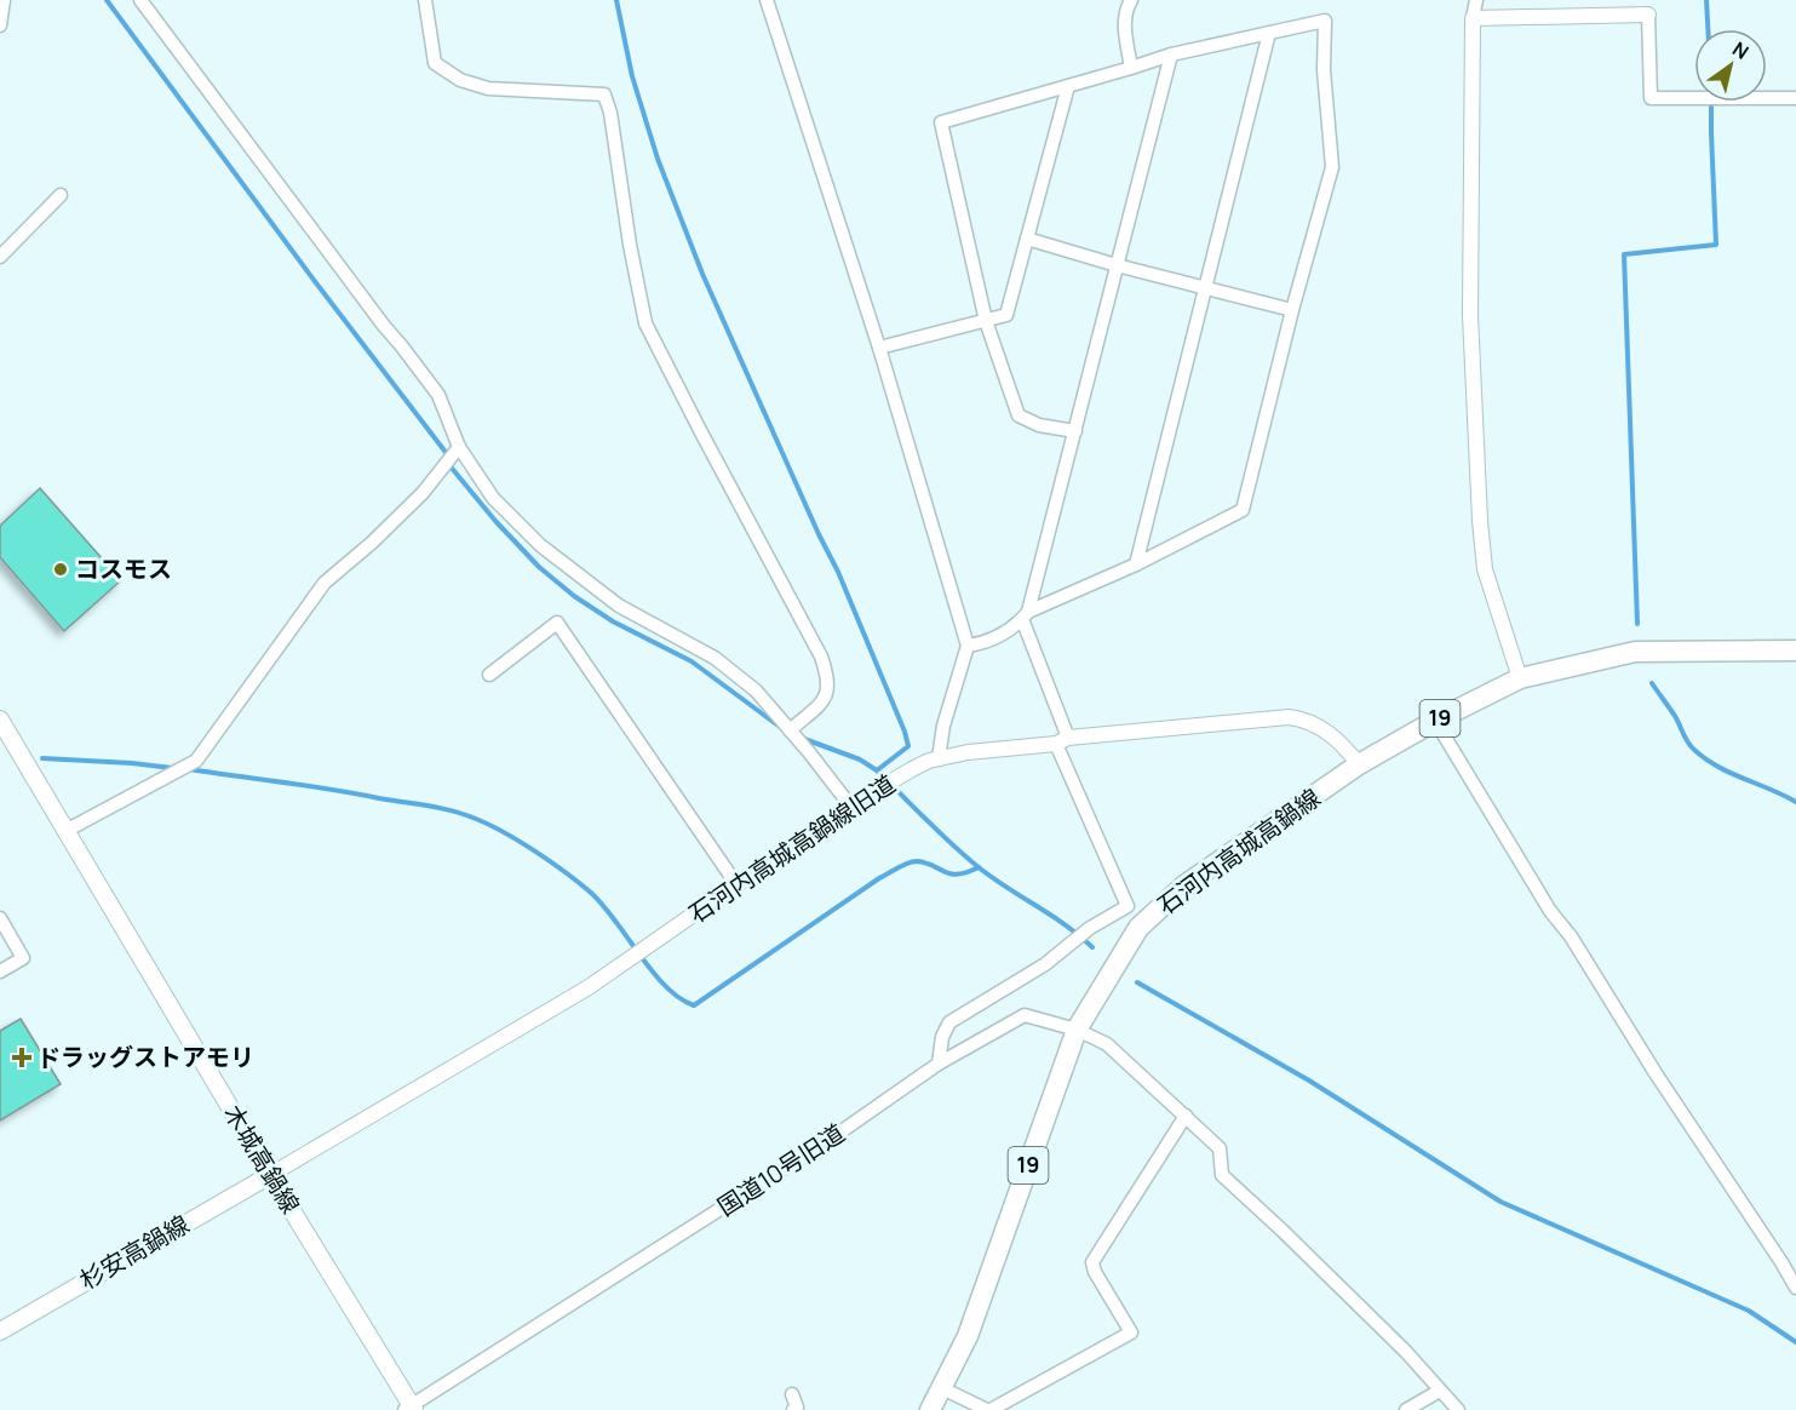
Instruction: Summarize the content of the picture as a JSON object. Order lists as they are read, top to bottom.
{
  "streets": {
    "main road": [
      "19",
      "石河内高城高鍋線",
      "木城高鍋線",
      "杉安高鍋線"
    ],
    "street": ["石河内高城高鍋線旧道", "国道10号旧道"]
  },
  "crossings": [
    ["石河内高城高鍋線旧道", "石河内高城高鍋線"],
    ["石河内高城高鍋線旧道", "木城高鍋線"],
    ["石河内高城高鍋線旧道", "杉安高鍋線"],
    ["石河内高城高鍋線", "国道10号旧道"],
    ["木城高鍋線", "国道10号旧道"],
    ["木城高鍋線", "杉安高鍋線"]
  ],
  "places": {
    "other": ["コスモス"],
    "health": ["ドラッグストアモリ"]
  },
  "north": "top right"
}
